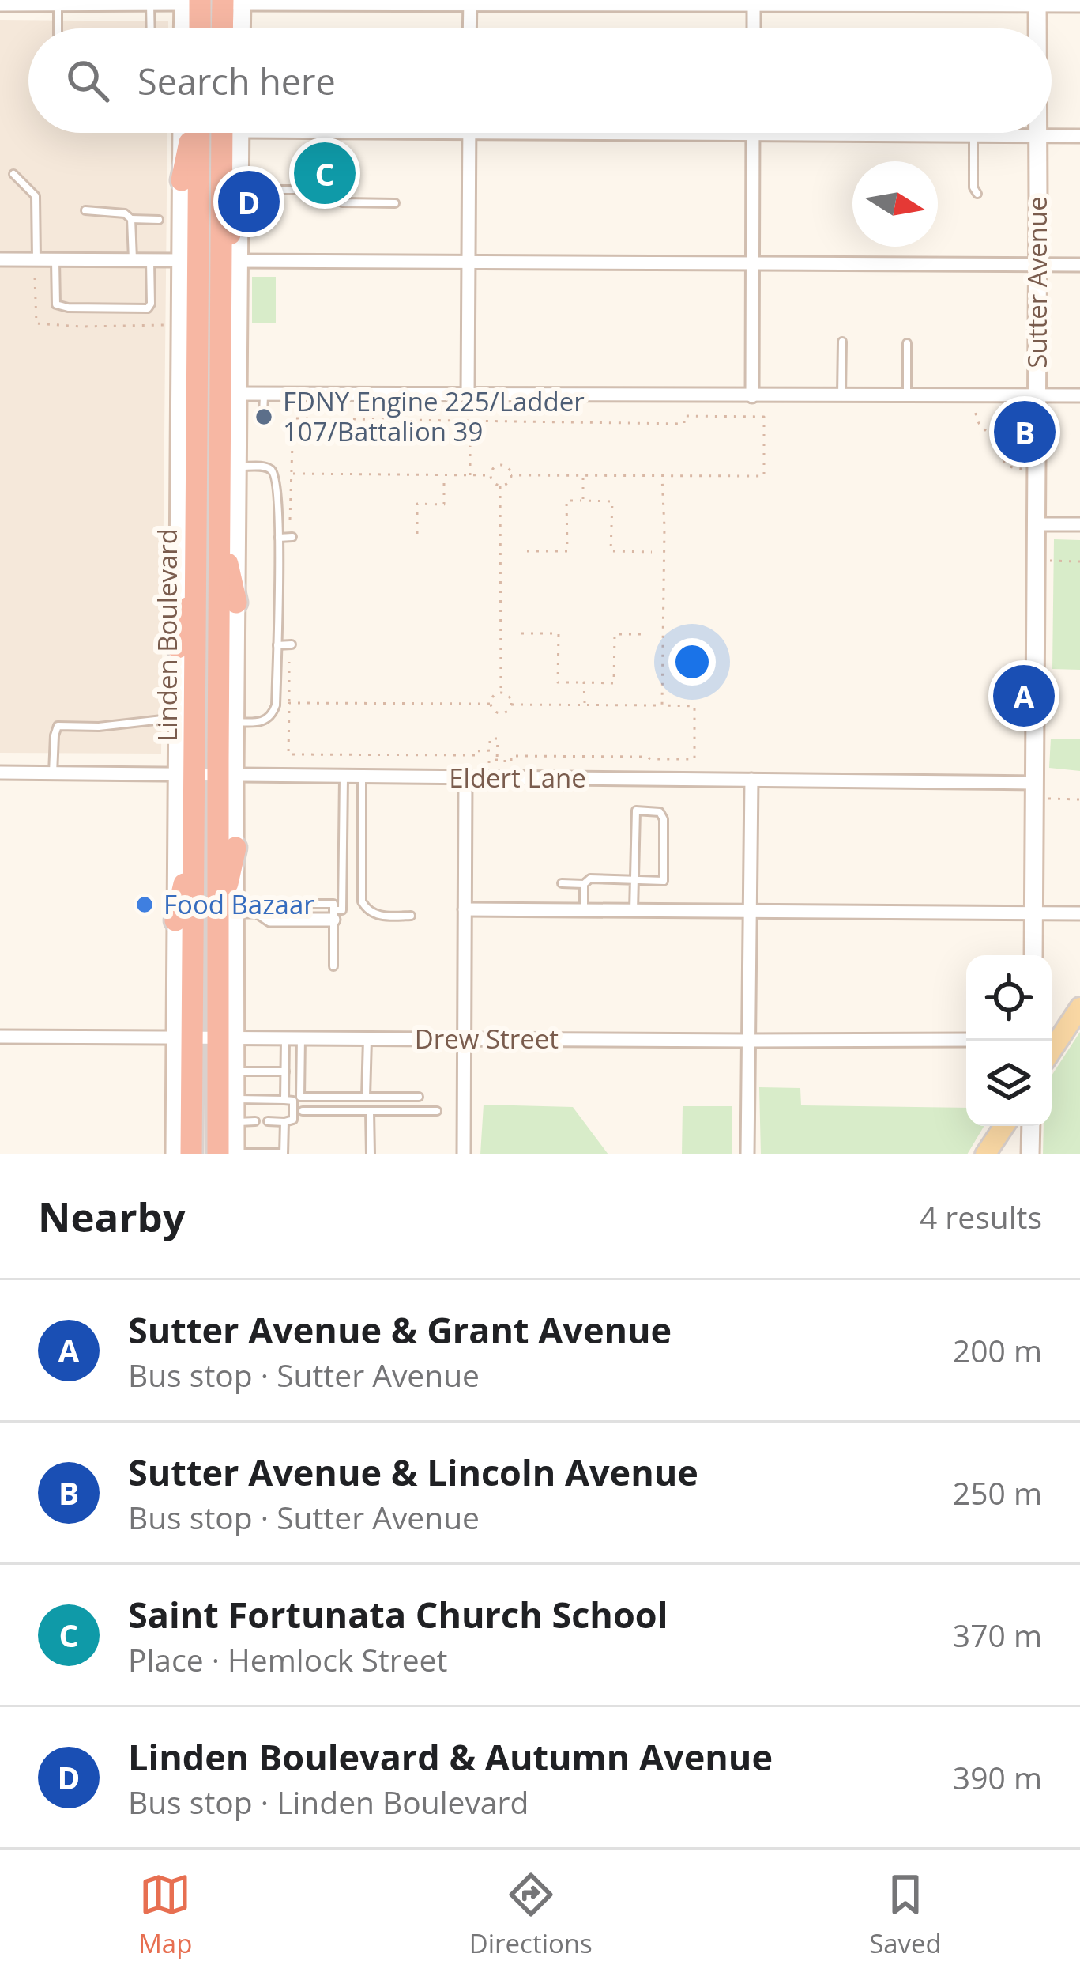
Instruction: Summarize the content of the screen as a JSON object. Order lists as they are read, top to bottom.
{
  "streets": {
    "highway": ["Linden Boulevard"],
    "street": ["Sutter Avenue", "Eldert Lane", "Drew Street"]
  },
  "crossings": [
    ["Sutter Avenue", "Eldert Lane"],
    ["Linden Boulevard", "Eldert Lane"],
    ["Linden Boulevard", "Drew Street"]
  ],
  "places": ["FDNY Engine 225/Ladder 107/Battalion 39", "Food Bazaar"],
  "north": "right",
  "page": {
    "search": "Search here",
    "pins": [
      "C",
      "D",
      "B",
      "A"
    ],
    "heading": ["Nearby", "4 results"],
    "list": [
      {
        "mark": "A",
        "name": "Sutter Avenue & Grant Avenue",
        "note": "Bus stop · Sutter Avenue",
        "value": "200 m"
      },
      {
        "mark": "B",
        "name": "Sutter Avenue & Lincoln Avenue",
        "note": "Bus stop · Sutter Avenue",
        "value": "250 m"
      },
      {
        "mark": "C",
        "name": "Saint Fortunata Church School",
        "note": "Place · Hemlock Street",
        "value": "370 m"
      },
      {
        "mark": "D",
        "name": "Linden Boulevard & Autumn Avenue",
        "note": "Bus stop · Linden Boulevard",
        "value": "390 m"
      }
    ],
    "nav": ["Map", "Directions", "Saved"]
  }
}
